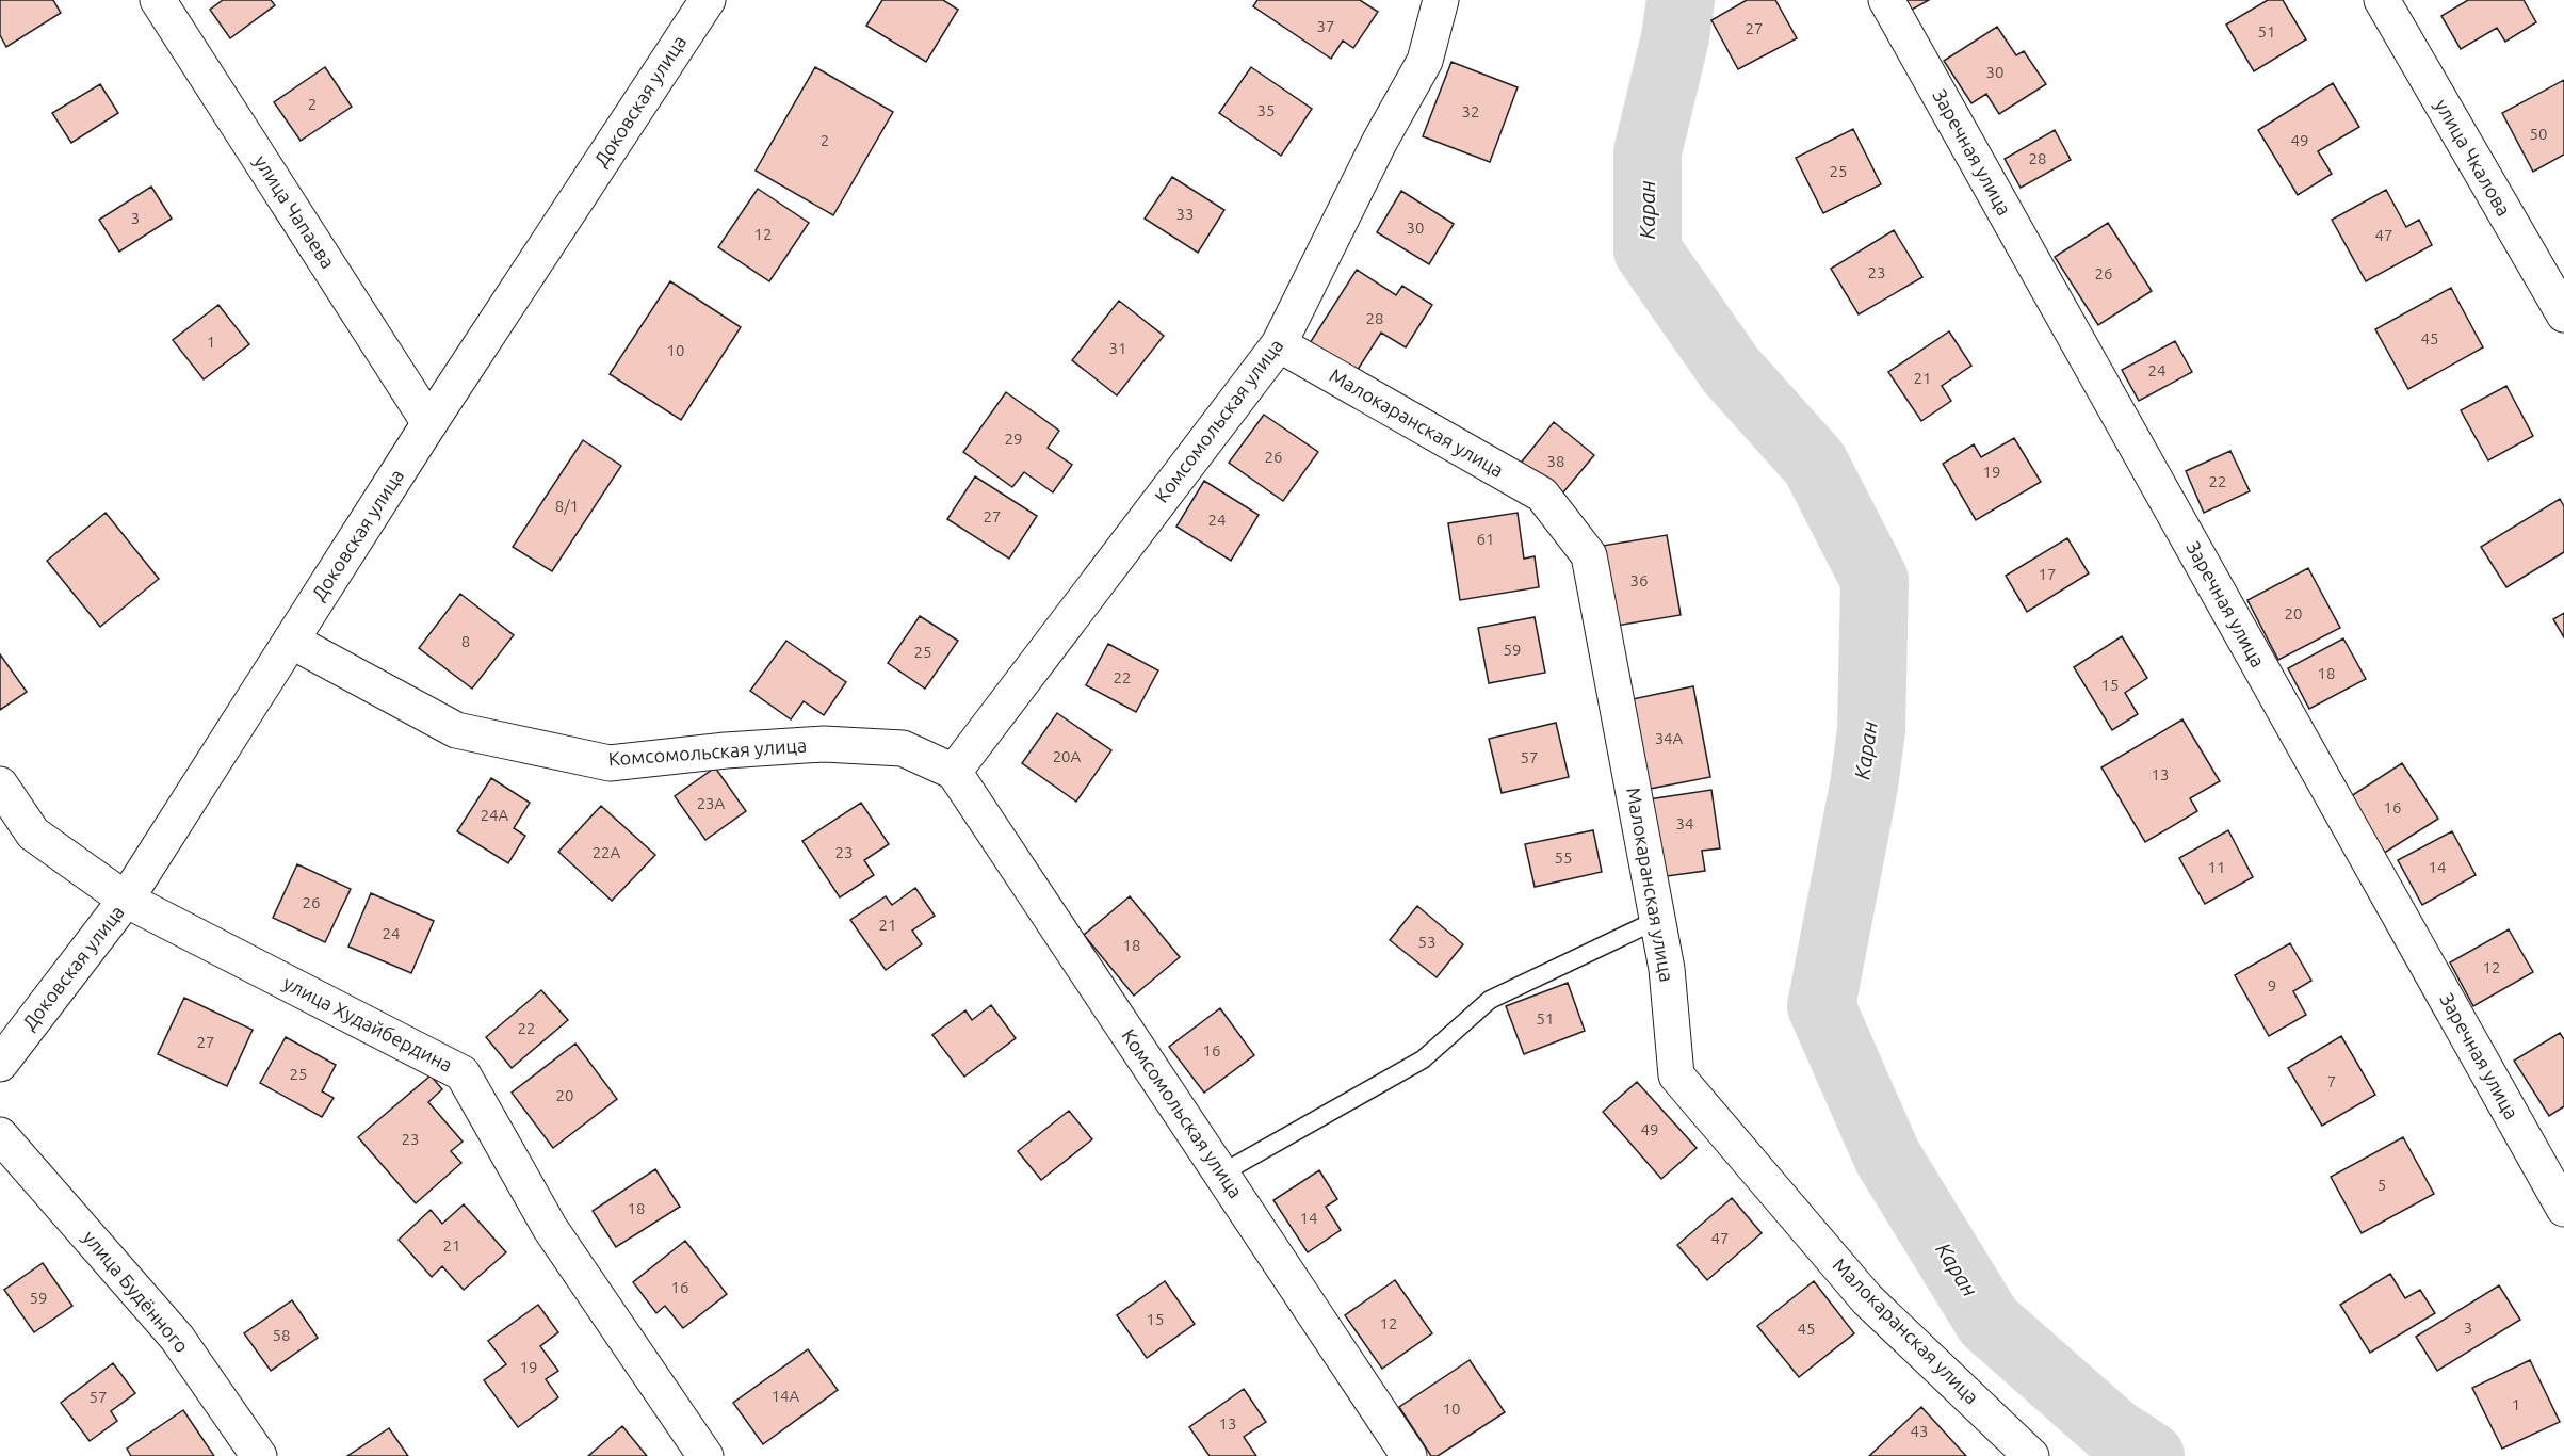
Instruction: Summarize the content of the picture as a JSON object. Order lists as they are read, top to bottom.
{
  "streets": {
    "street": [
      "Доковская улица",
      "Заречная улица",
      "улица Чкалова",
      "улица Чапаева",
      "Комсомольская улица",
      "Малокаранская улица",
      "улица Худайбердина",
      "улица Будённого"
    ]
  },
  "crossings": [
    ["Доковская улица", "улица Чапаева"],
    ["Доковская улица", "Комсомольская улица"],
    ["Доковская улица", "улица Худайбердина"],
    ["Комсомольская улица", "Малокаранская улица"]
  ],
  "water": ["Каран"],
  "house_numbers": [
    "37",
    "27",
    "51",
    "30",
    "2",
    "35",
    "32",
    "50",
    "2",
    "49",
    "28",
    "25",
    "33",
    "3",
    "30",
    "12",
    "47",
    "23",
    "26",
    "28",
    "45",
    "1",
    "31",
    "10",
    "24",
    "21",
    "29",
    "26",
    "38",
    "19",
    "22",
    "8/1",
    "27",
    "24",
    "61",
    "17",
    "36",
    "20",
    "8",
    "59",
    "25",
    "18",
    "22",
    "15",
    "34А",
    "20А",
    "57",
    "13",
    "23А",
    "16",
    "24А",
    "34",
    "22А",
    "23",
    "55",
    "11",
    "14",
    "26",
    "21",
    "24",
    "53",
    "18",
    "12",
    "9",
    "51",
    "22",
    "27",
    "16",
    "25",
    "7",
    "20",
    "49",
    "23",
    "5",
    "18",
    "14",
    "47",
    "21",
    "16",
    "59",
    "15",
    "12",
    "3",
    "45",
    "58",
    "19",
    "14А",
    "57",
    "1",
    "10",
    "13",
    "43"
  ]
}
